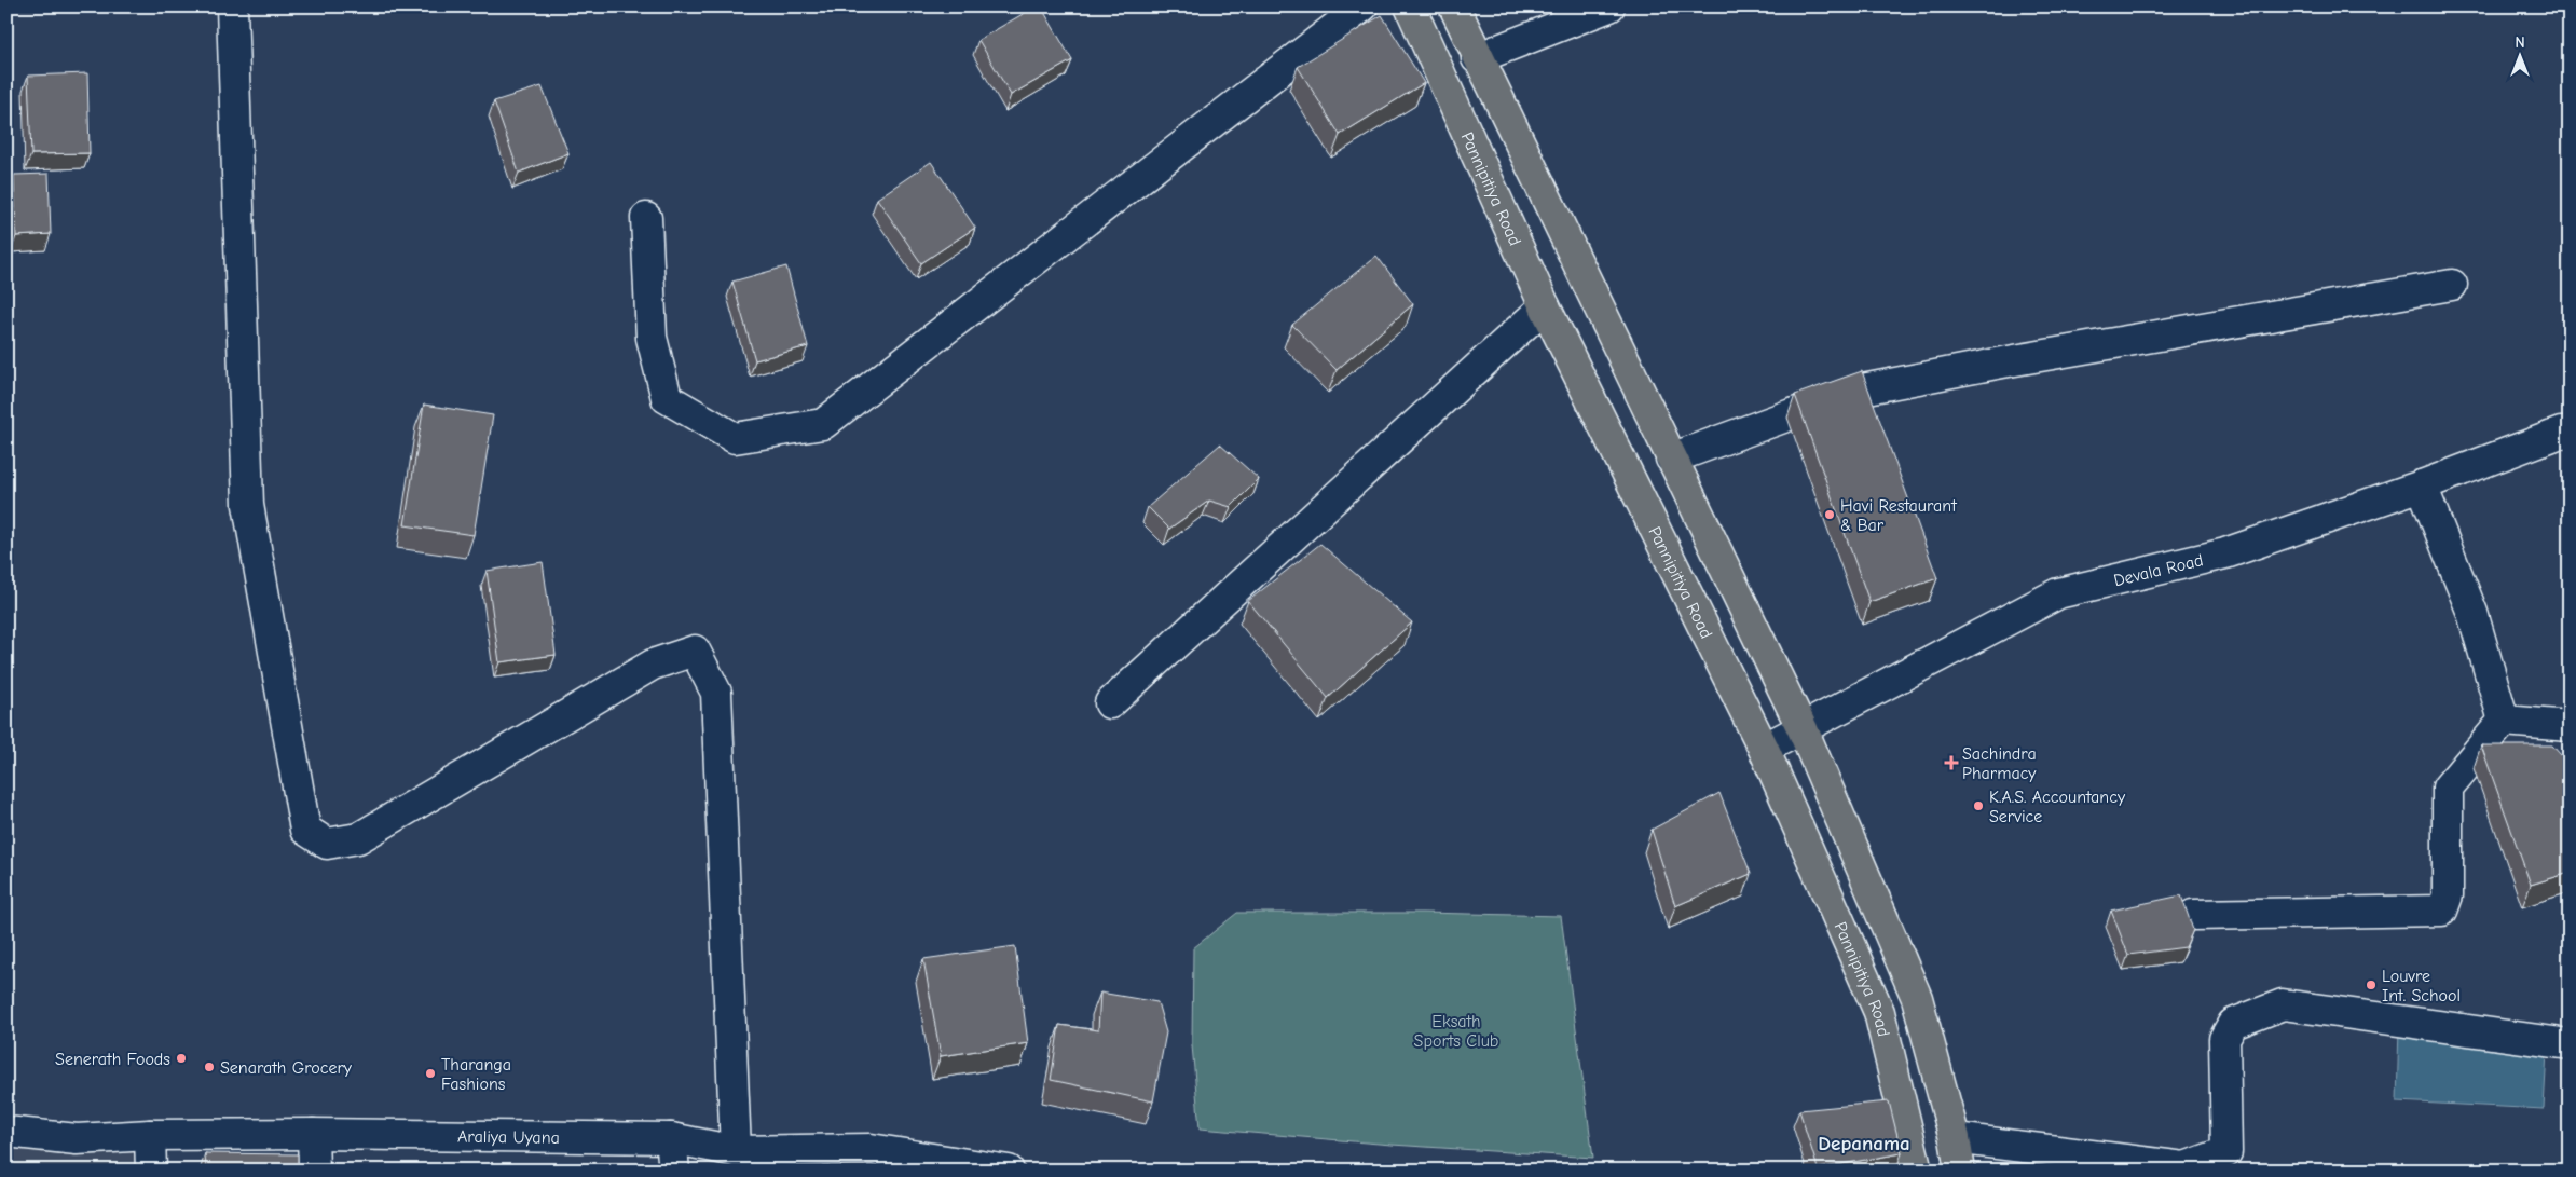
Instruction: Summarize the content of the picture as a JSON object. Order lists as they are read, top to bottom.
{
  "streets": {
    "main road": ["Pannipitiya Road"],
    "street": ["Devala Road", "Araliya Uyana"]
  },
  "crossings": [
    ["Pannipitiya Road", "Devala Road"]
  ],
  "districts": ["Depanama"],
  "parks": ["Eksath Sports Club"],
  "places": {
    "other": [
      "Havi Restaurant & Bar",
      "K.A.S. Accountancy Service",
      "Louvre Int. School",
      "Senerath Foods",
      "Senarath Grocery",
      "Tharanga Fashions"
    ],
    "health": ["Sachindra Pharmacy"]
  },
  "north": "top"
}
